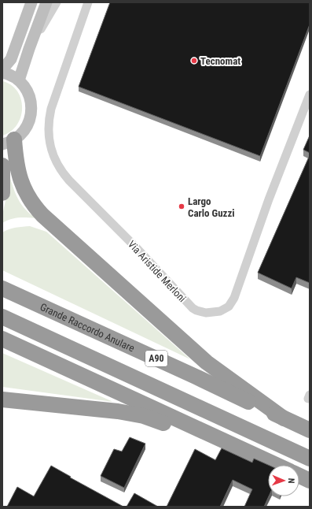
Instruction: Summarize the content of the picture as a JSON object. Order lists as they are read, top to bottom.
{
  "streets": {
    "highway": ["Grande Raccordo Anulare", "A90"],
    "street": ["Via Aristide Merloni"]
  },
  "places": ["Tecnomat", "Largo Carlo Guzzi"],
  "north": "right"
}
